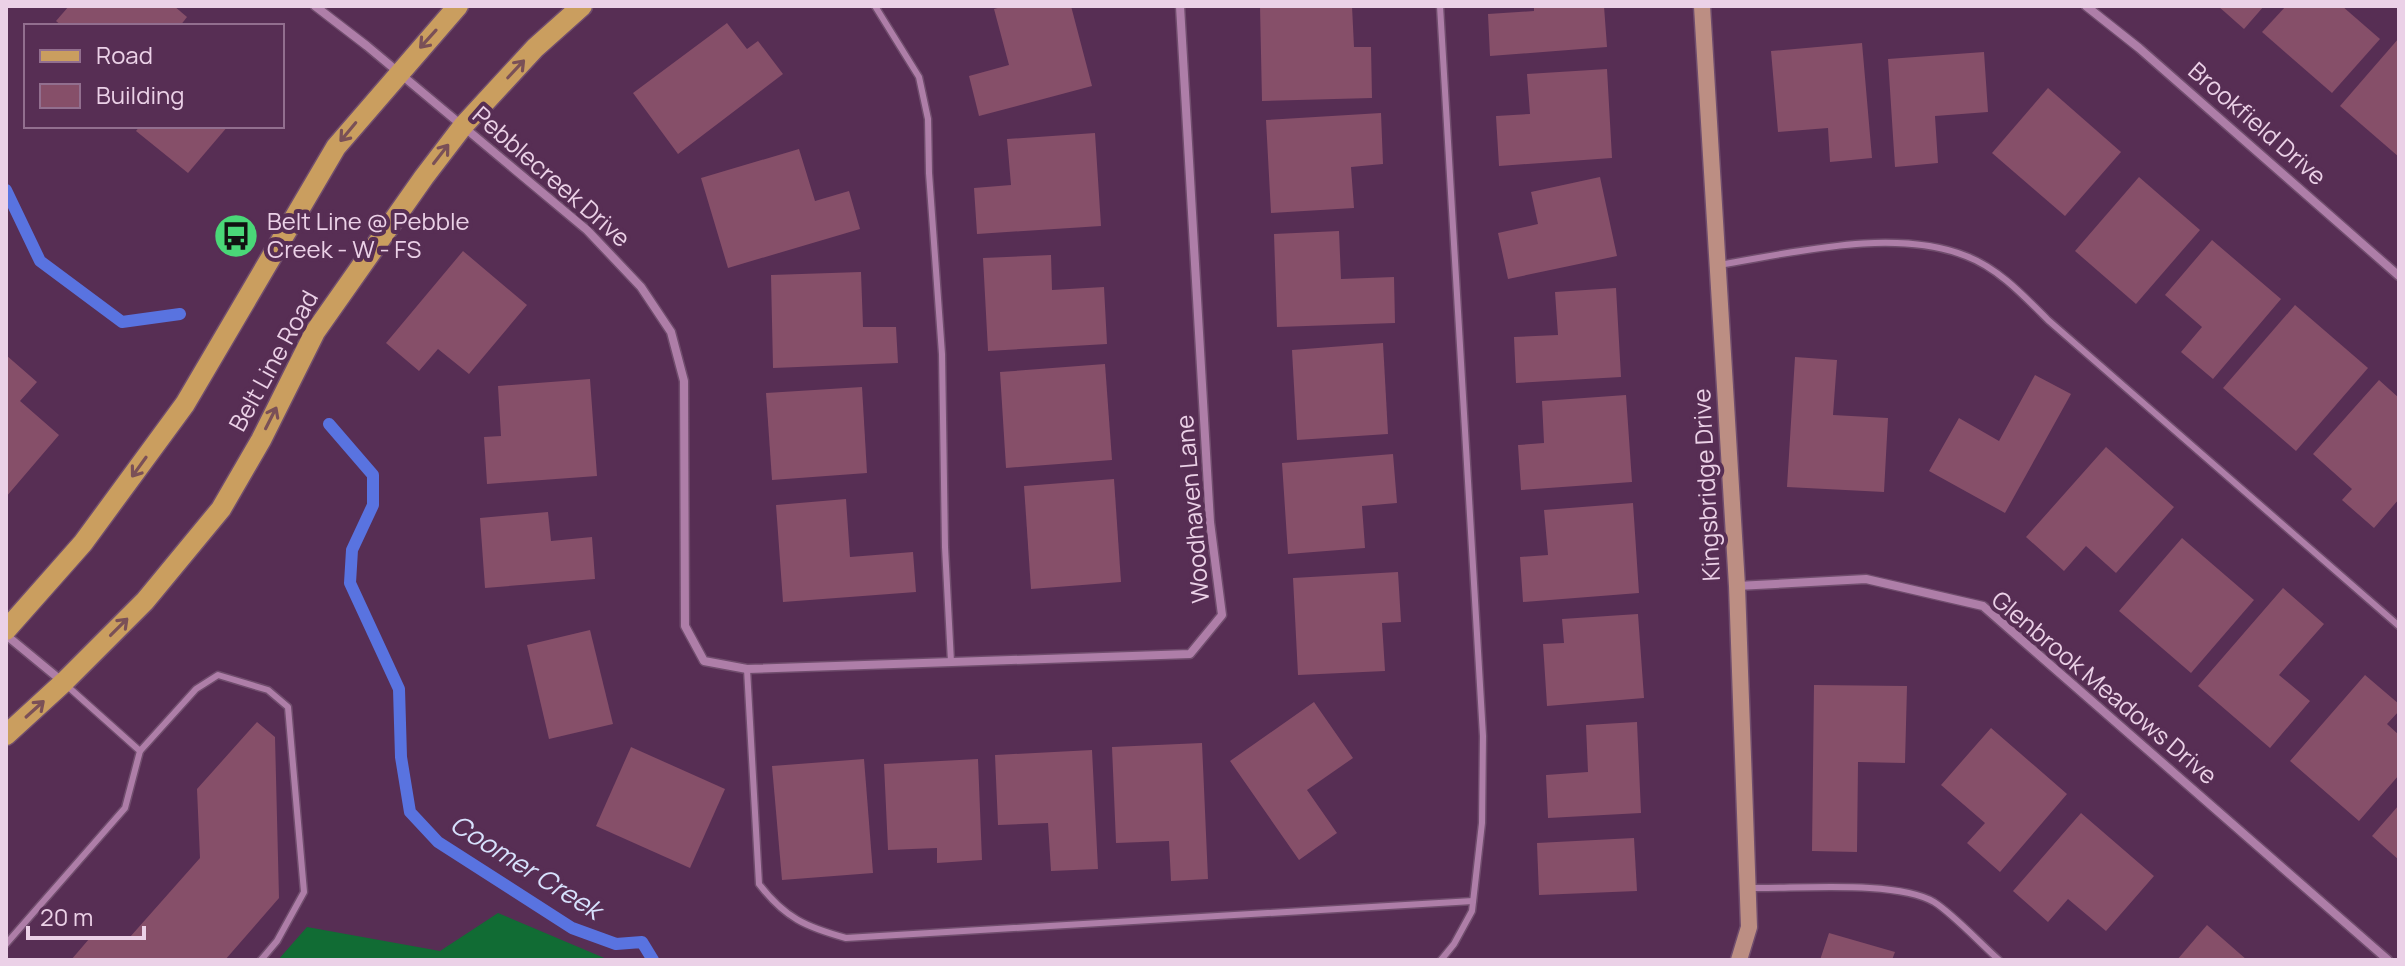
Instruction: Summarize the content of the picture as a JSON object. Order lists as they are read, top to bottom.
{
  "streets": {
    "main road": ["Belt Line Road"],
    "street": [
      "Brookfield Drive",
      "Pebblecreek Drive",
      "Kingsbridge Drive",
      "Woodhaven Lane",
      "Glenbrook Meadows Drive"
    ]
  },
  "crossings": [
    ["Pebblecreek Drive", "Belt Line Road"],
    ["Pebblecreek Drive", "Woodhaven Lane"],
    ["Kingsbridge Drive", "Glenbrook Meadows Drive"]
  ],
  "water": ["Coomer Creek"],
  "places": {
    "bus stop": ["Belt Line @ Pebble Creek - W - FS"]
  },
  "legend": ["Road", "Building"],
  "scale_bar": "20 m"
}
